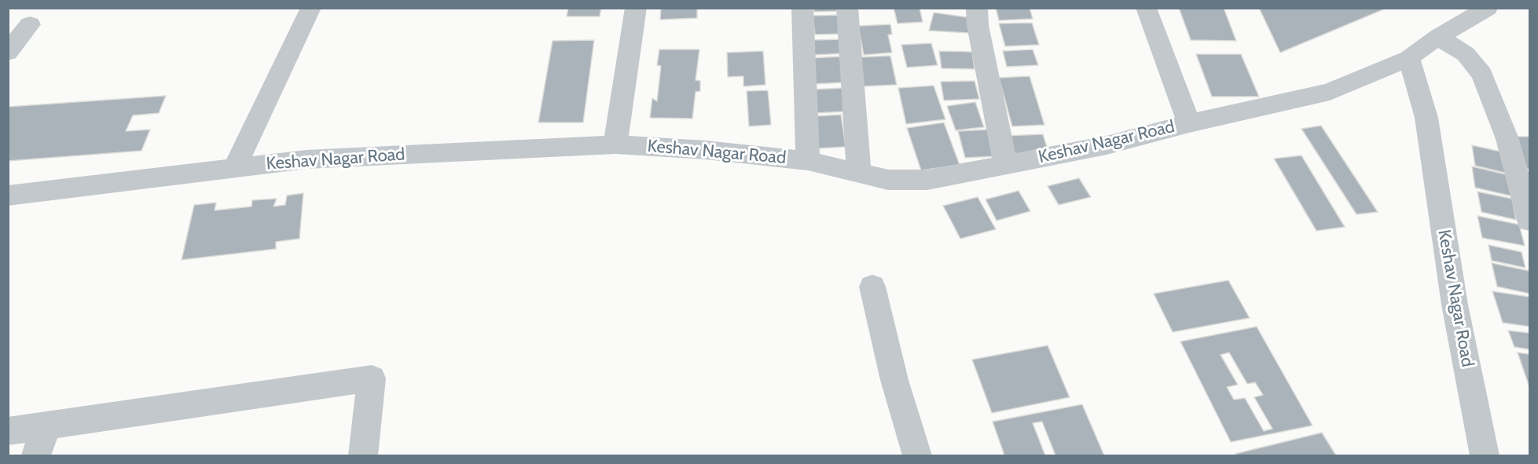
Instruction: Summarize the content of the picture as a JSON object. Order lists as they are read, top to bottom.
{
  "streets": {
    "street": ["Keshav Nagar Road"]
  }
}
